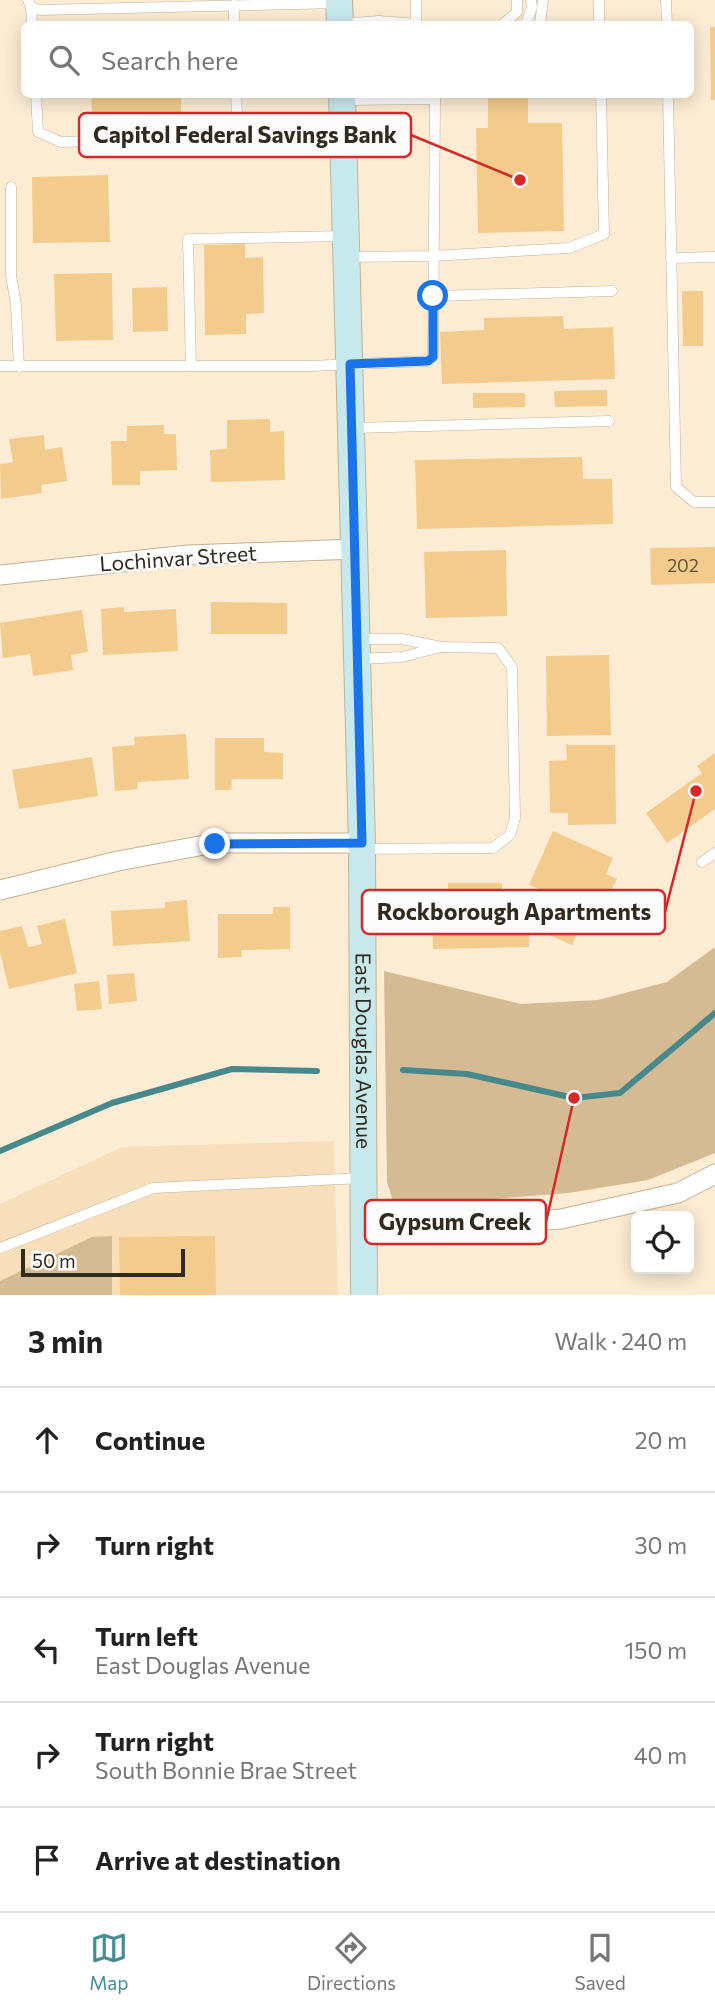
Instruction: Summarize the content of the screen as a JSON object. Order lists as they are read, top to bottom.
{
  "streets": {
    "street": ["Lochinvar Street", "East Douglas Avenue"]
  },
  "crossings": [
    ["Lochinvar Street", "East Douglas Avenue"]
  ],
  "places": ["Capitol Federal Savings Bank", "Rockborough Apartments", "Gypsum Creek"],
  "house_numbers": ["202"],
  "scale_bar": "50 m",
  "page": {
    "search": "Search here",
    "scale": "50 m",
    "heading": ["3 min", "Walk · 240 m"],
    "list": [
      ["Continue", "20 m"],
      ["Turn right", "30 m"],
      ["Turn left", "East Douglas Avenue", "150 m"],
      ["Turn right", "South Bonnie Brae Street", "40 m"],
      "Arrive at destination"
    ],
    "nav": ["Map", "Directions", "Saved"]
  }
}
